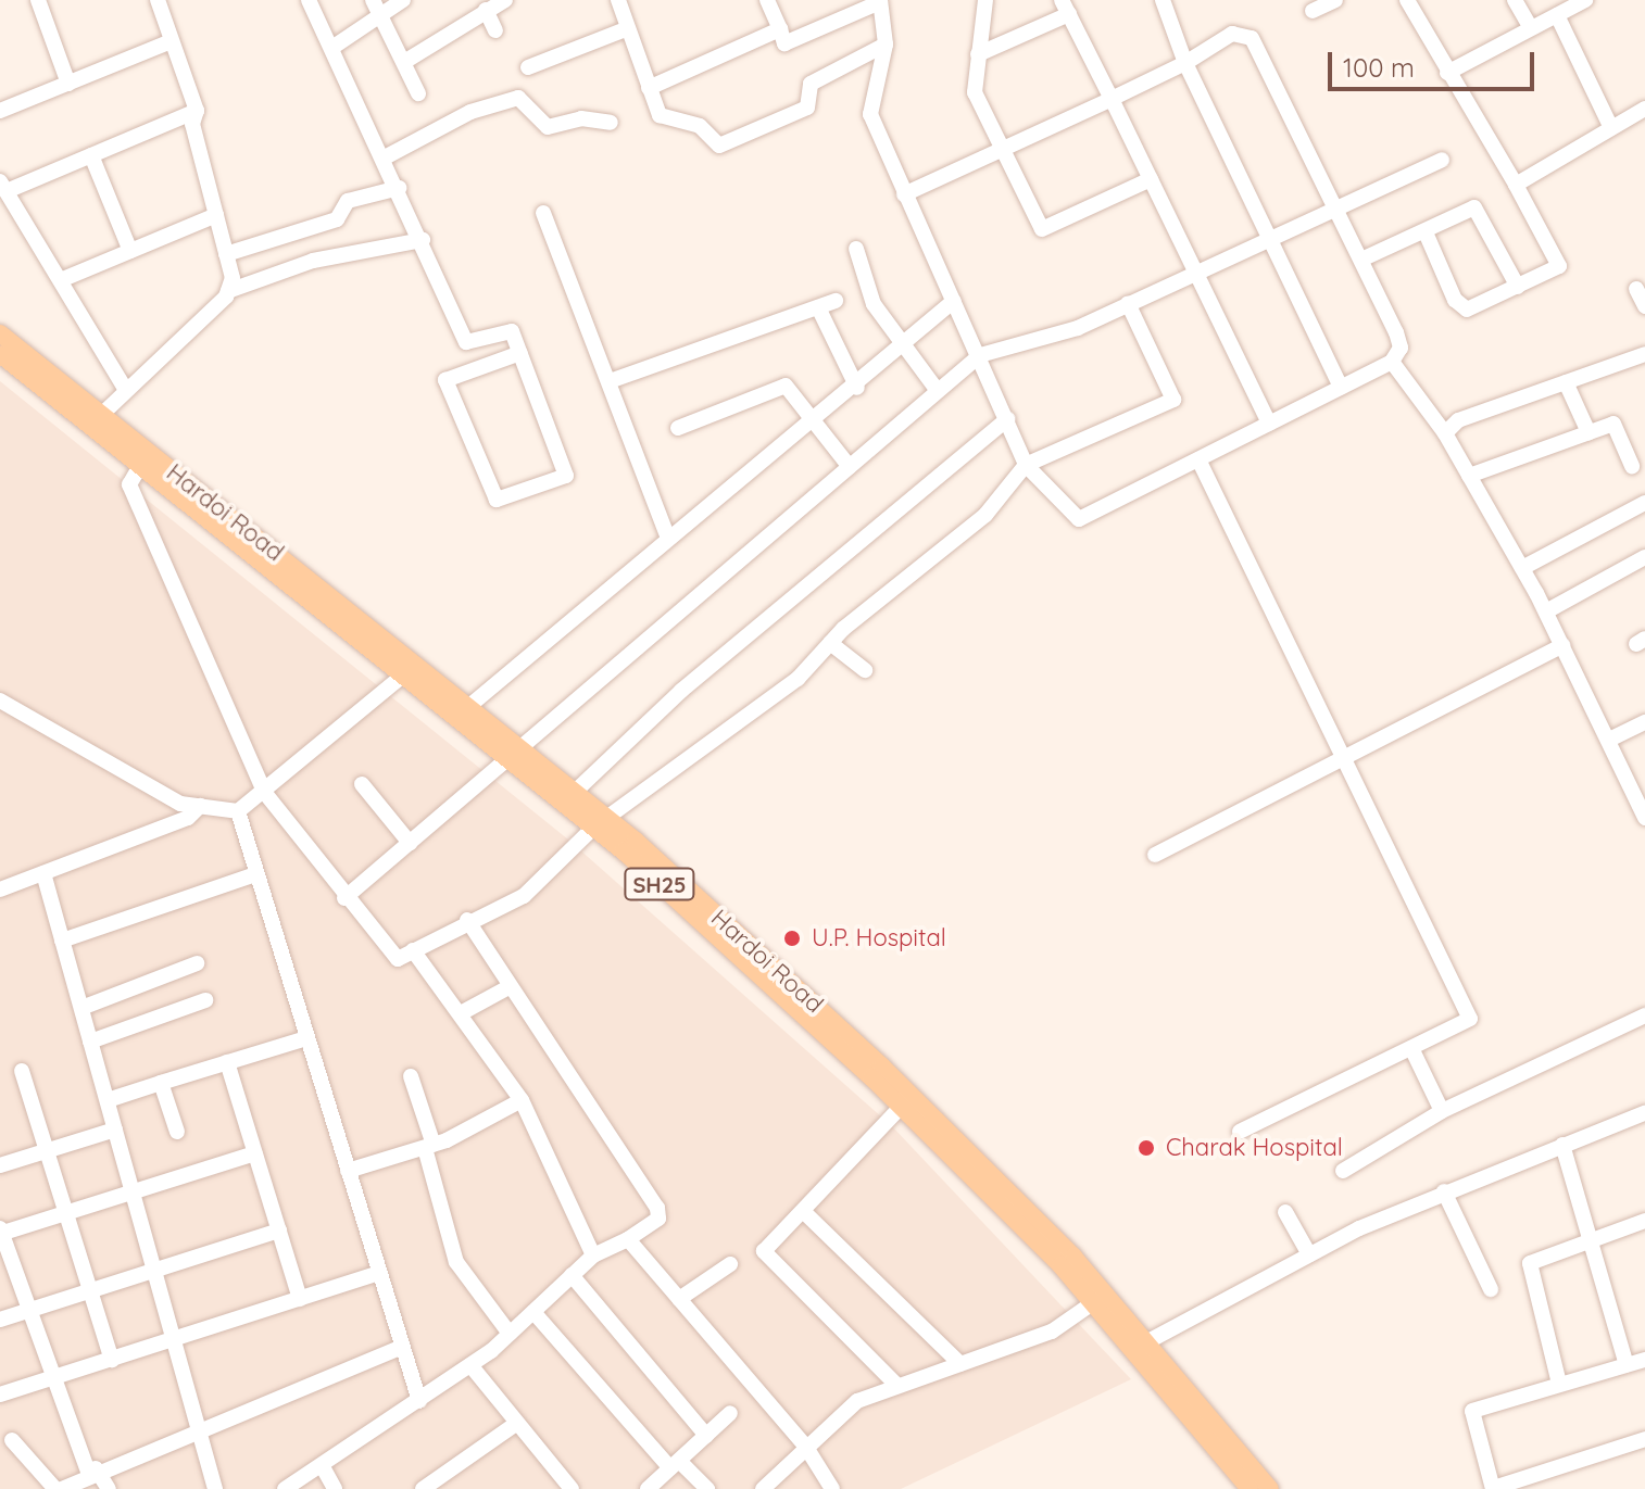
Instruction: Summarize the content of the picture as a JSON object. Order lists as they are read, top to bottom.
{
  "streets": {
    "main road": ["Hardoi Road", "SH25"]
  },
  "places": ["U.P. Hospital", "Charak Hospital"],
  "scale_bar": "100 m"
}
